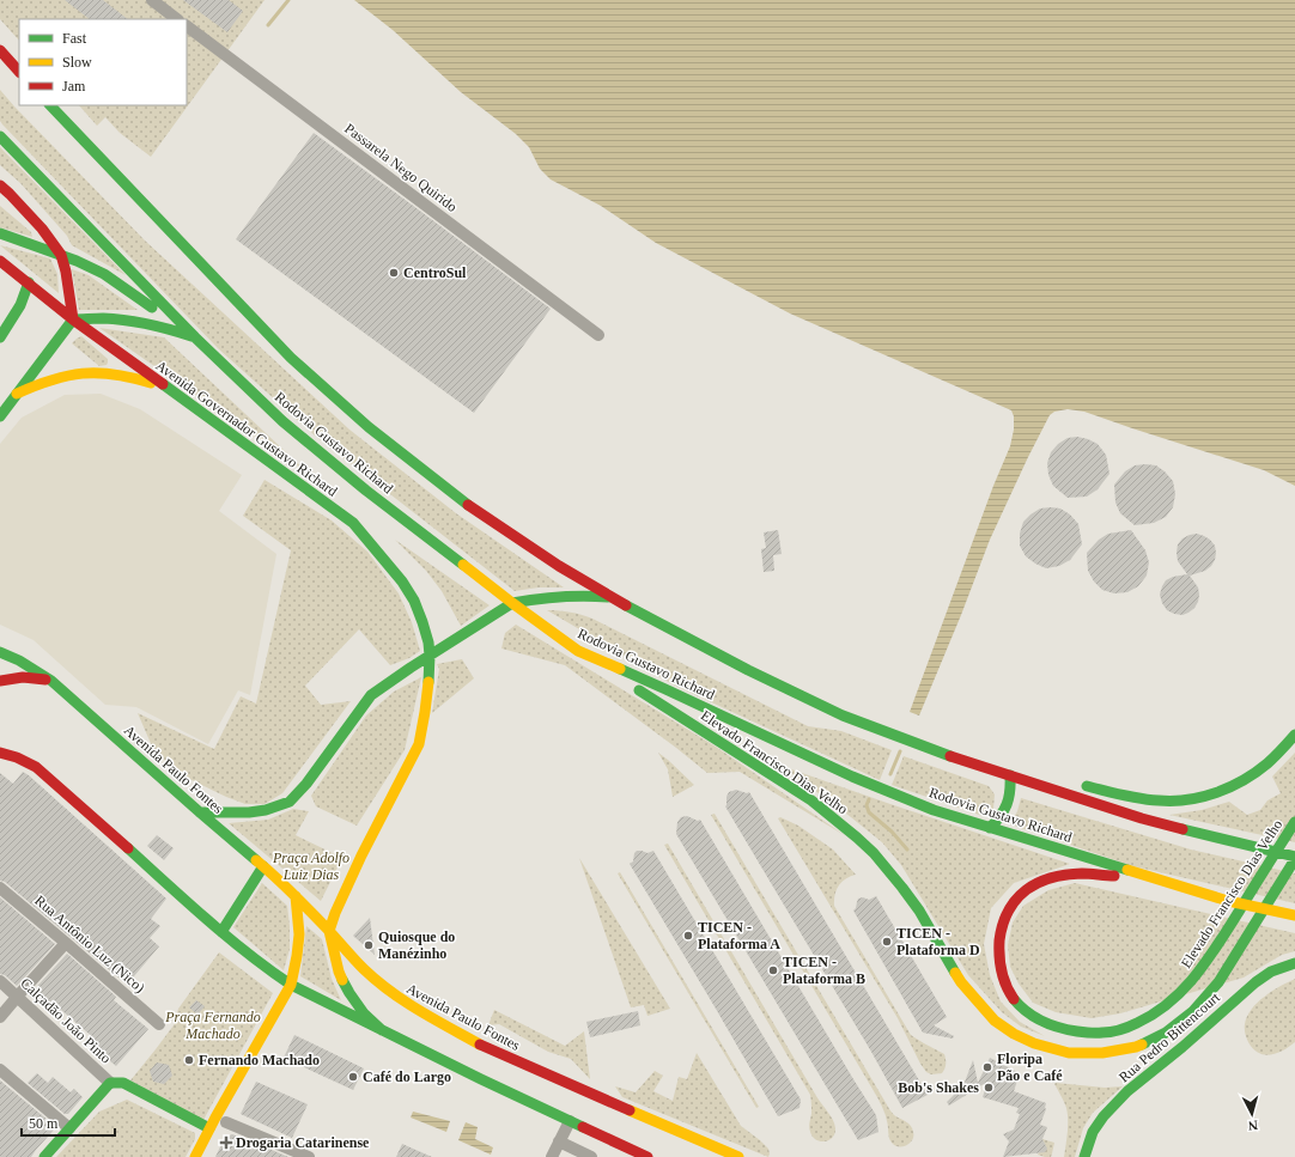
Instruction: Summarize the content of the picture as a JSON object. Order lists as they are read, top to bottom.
{
  "streets": {
    "main road": [
      "Avenida Governador Gustavo Richard",
      "Rodovia Gustavo Richard",
      "Elevado Francisco Dias Velho",
      "Avenida Paulo Fontes",
      "Rua Pedro Bittencourt"
    ],
    "street": ["Passarela Nego Quirido", "Rua Antônio Luz (Nico)", "Calçadão João Pinto"]
  },
  "crossings": [
    ["Avenida Governador Gustavo Richard", "Avenida Paulo Fontes"],
    ["Rodovia Gustavo Richard", "Elevado Francisco Dias Velho"]
  ],
  "parks": ["Praça Adolfo Luiz Dias", "Praça Fernando Machado"],
  "places": {
    "other": [
      "CentroSul",
      "TICEN - Plataforma A",
      "TICEN - Plataforma D",
      "Quiosque do Manézinho",
      "TICEN - Plataforma B",
      "Fernando Machado",
      "Floripa Pão e Café",
      "Café do Largo",
      "Bob's Shakes"
    ],
    "health": ["Drogaria Catarinense"]
  },
  "legend": ["Fast", "Slow", "Jam"],
  "scale_bar": "50 m",
  "north": "bottom"
}
